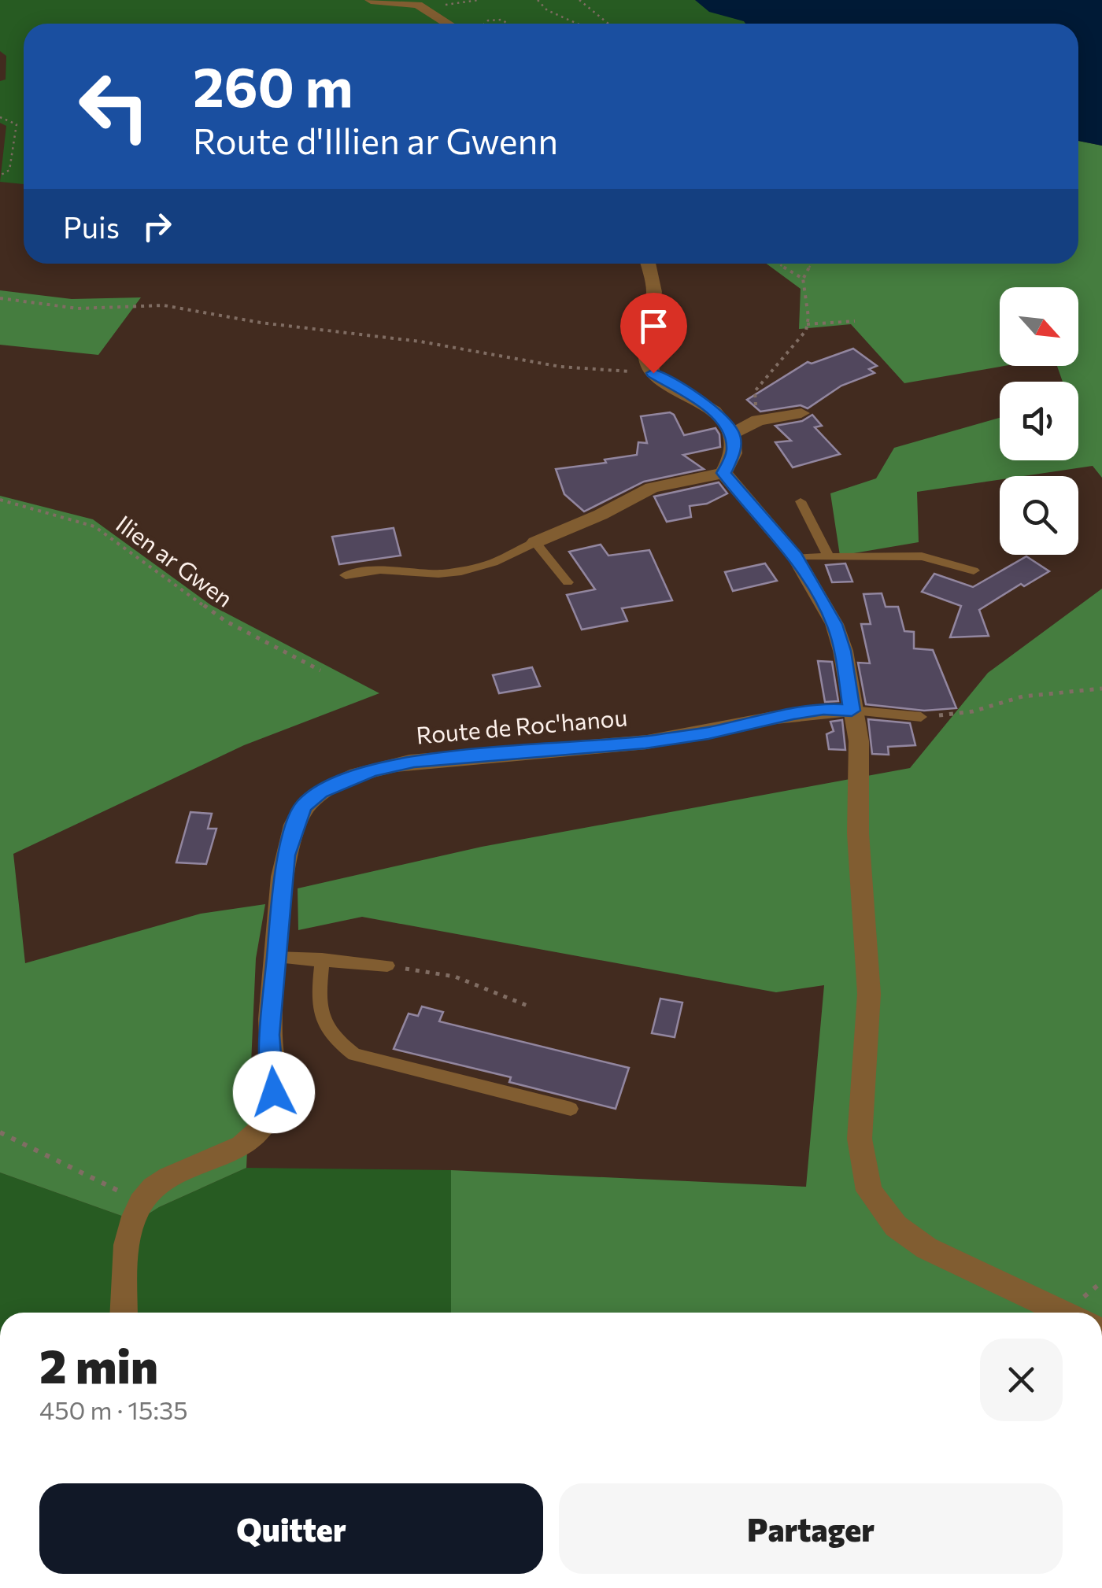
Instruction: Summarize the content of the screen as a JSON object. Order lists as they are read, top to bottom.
{
  "streets": {
    "street": ["Route de Roc'hanou"],
    "path": ["Ilien ar Gwen"]
  },
  "north": "bottom right",
  "page": {
    "turn": ["260 m", "Route d'Illien ar Gwenn"],
    "then": "Puis",
    "heading": ["2 min", "450 m · 15:35"],
    "buttons": ["Quitter", "Partager"]
  }
}
